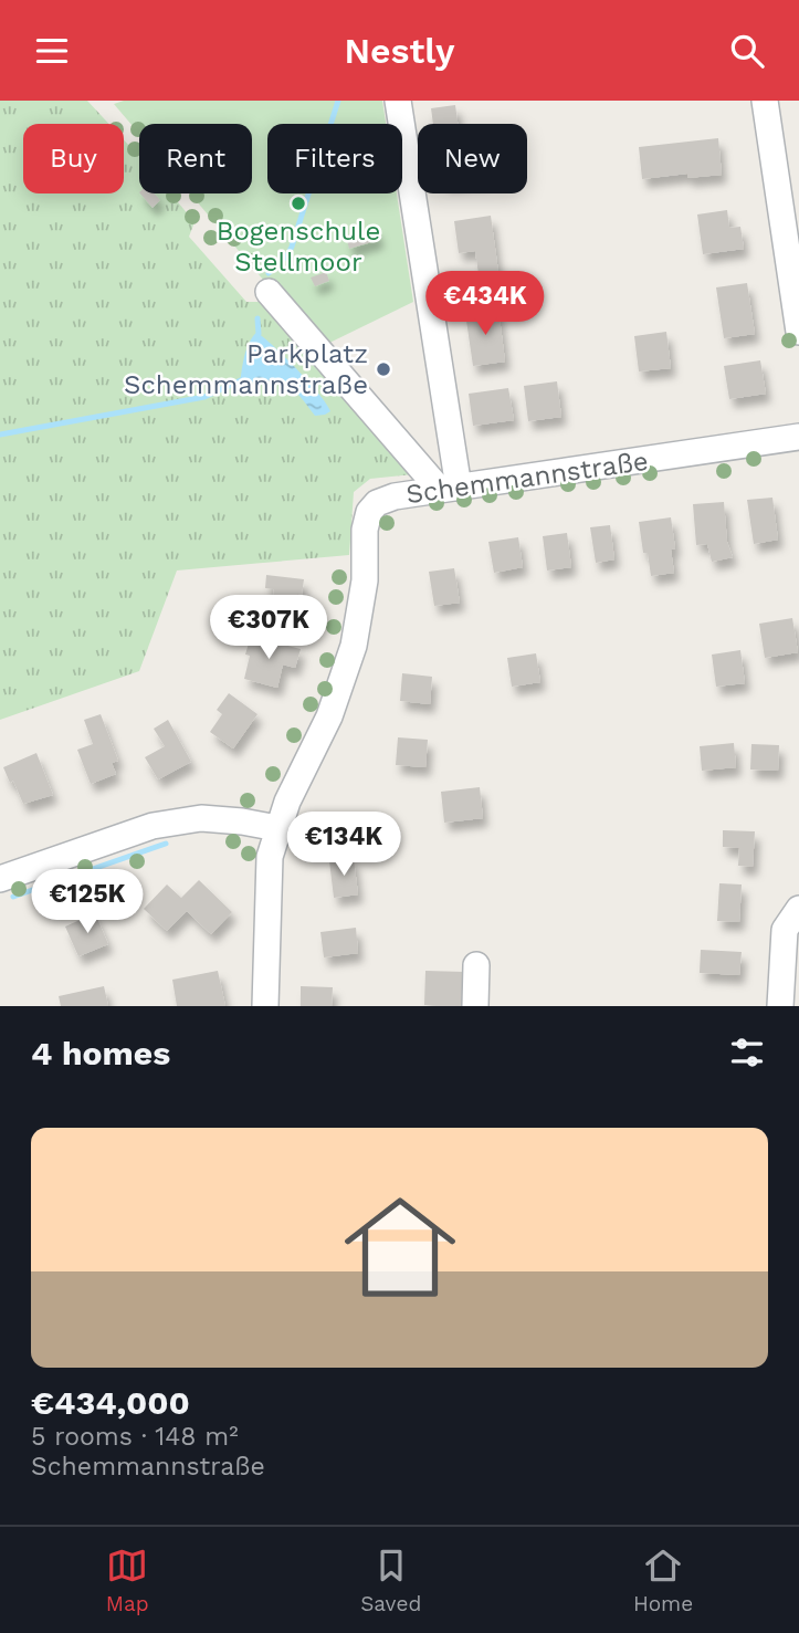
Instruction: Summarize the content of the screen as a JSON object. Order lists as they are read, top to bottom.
{
  "streets": {
    "street": ["Schemmannstraße"]
  },
  "places": ["Bogenschule Stellmoor", "Parkplatz Schemmannstraße"],
  "page": {
    "header": "Nestly",
    "chip": [
      "Buy",
      "Rent",
      "Filters",
      "New"
    ],
    "price": [
      "€434K",
      "€307K",
      "€134K",
      "€125K"
    ],
    "heading": "4 homes",
    "list": [
      {
        "name": "€434,000",
        "note": "5 rooms · 148 m² · Schemmannstraße"
      }
    ],
    "tabs": ["Map", "Saved", "Home"]
  }
}
